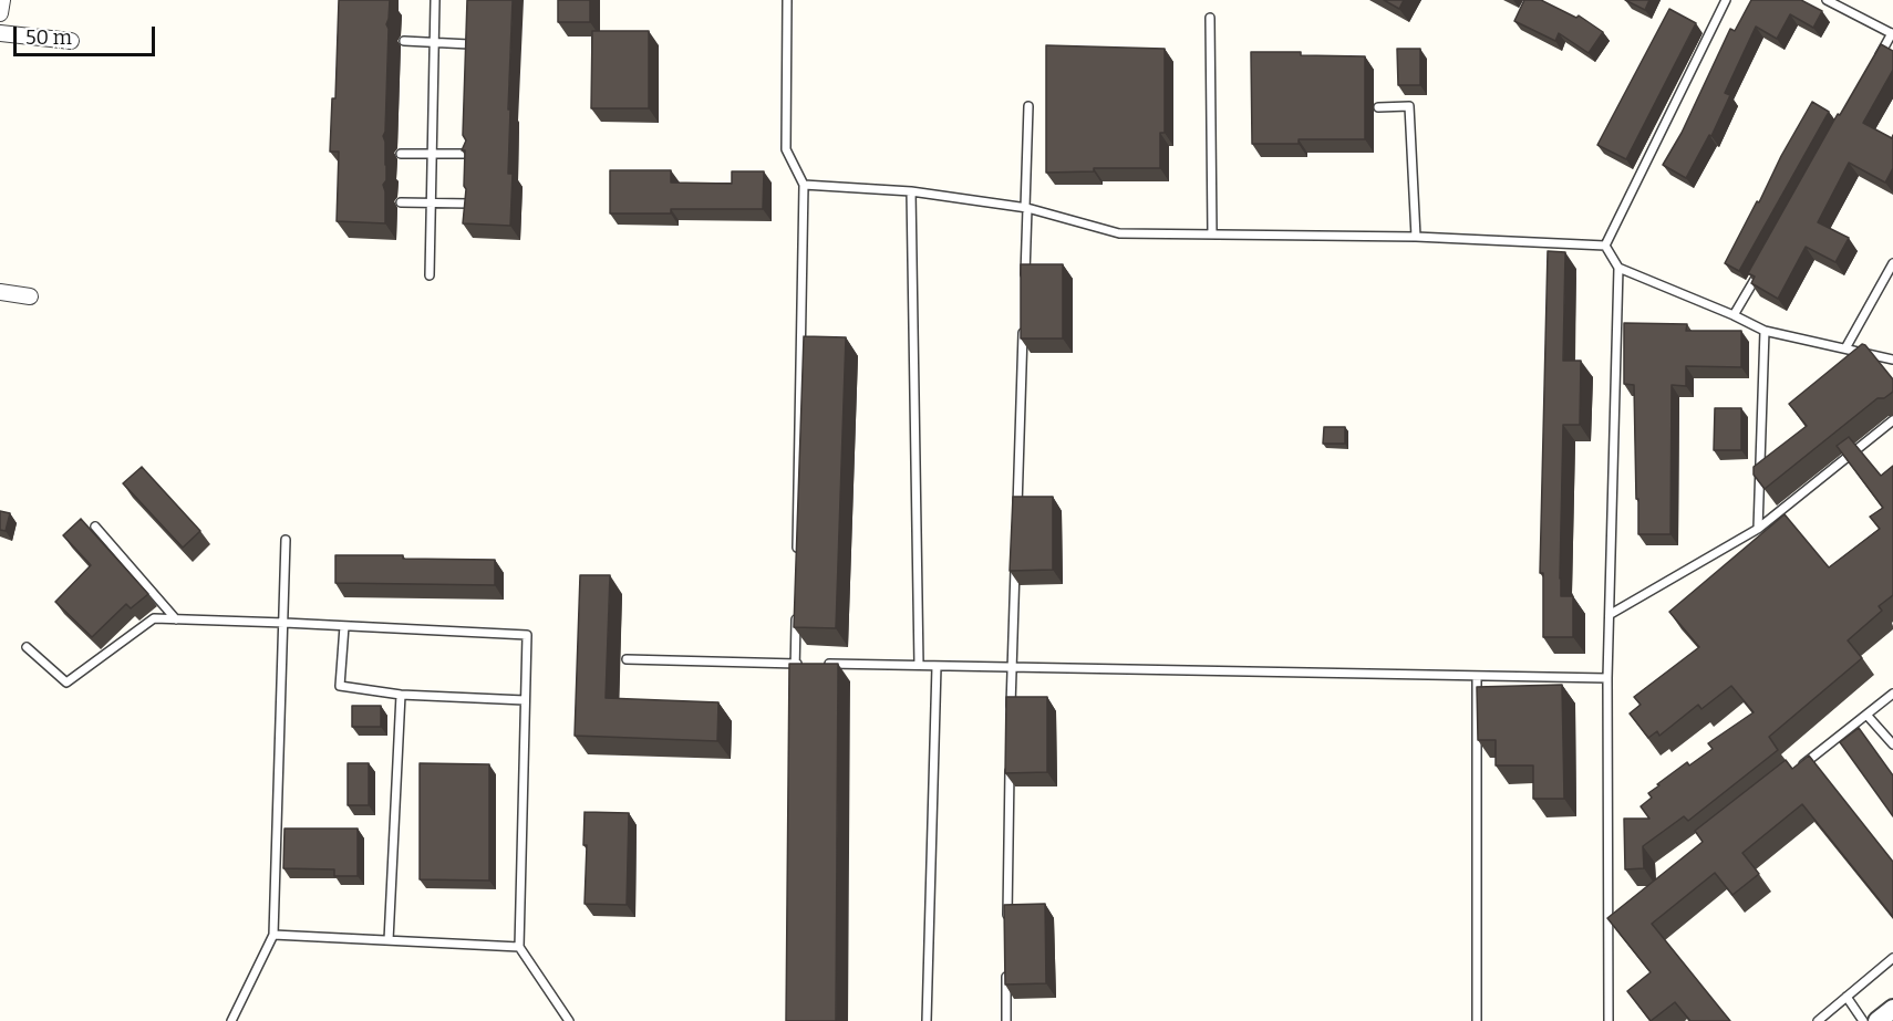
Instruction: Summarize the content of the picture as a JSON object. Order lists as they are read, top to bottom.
{
  "scale_bar": "50 m"
}
